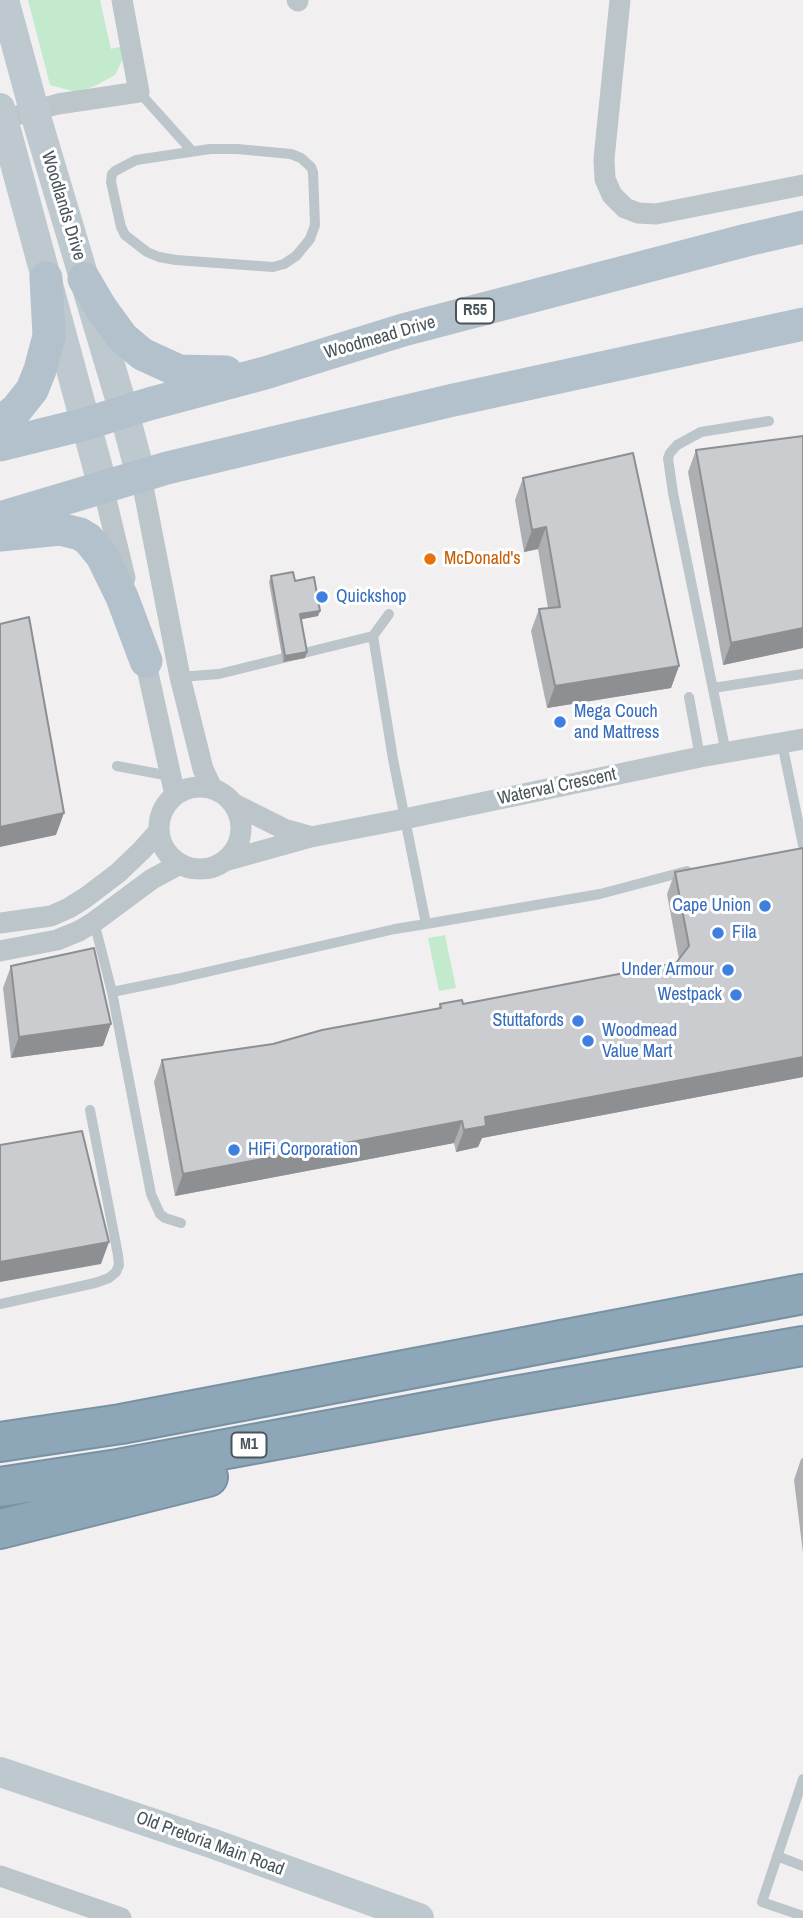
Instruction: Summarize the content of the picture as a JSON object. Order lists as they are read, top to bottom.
{
  "streets": {
    "highway": ["M1"],
    "main road": [
      "Woodlands Drive",
      "R55",
      "Woodmead Drive",
      "Old Pretoria Main Road"
    ],
    "street": ["Waterval Crescent"]
  },
  "crossings": [
    ["Woodlands Drive", "Woodmead Drive"]
  ],
  "places": [
    "McDonald's",
    "Quickshop",
    "Mega Couch and Mattress",
    "Cape Union",
    "Fila",
    "Under Armour",
    "Westpack",
    "Stuttafords",
    "Woodmead Value Mart",
    "HiFi Corporation"
  ]
}
